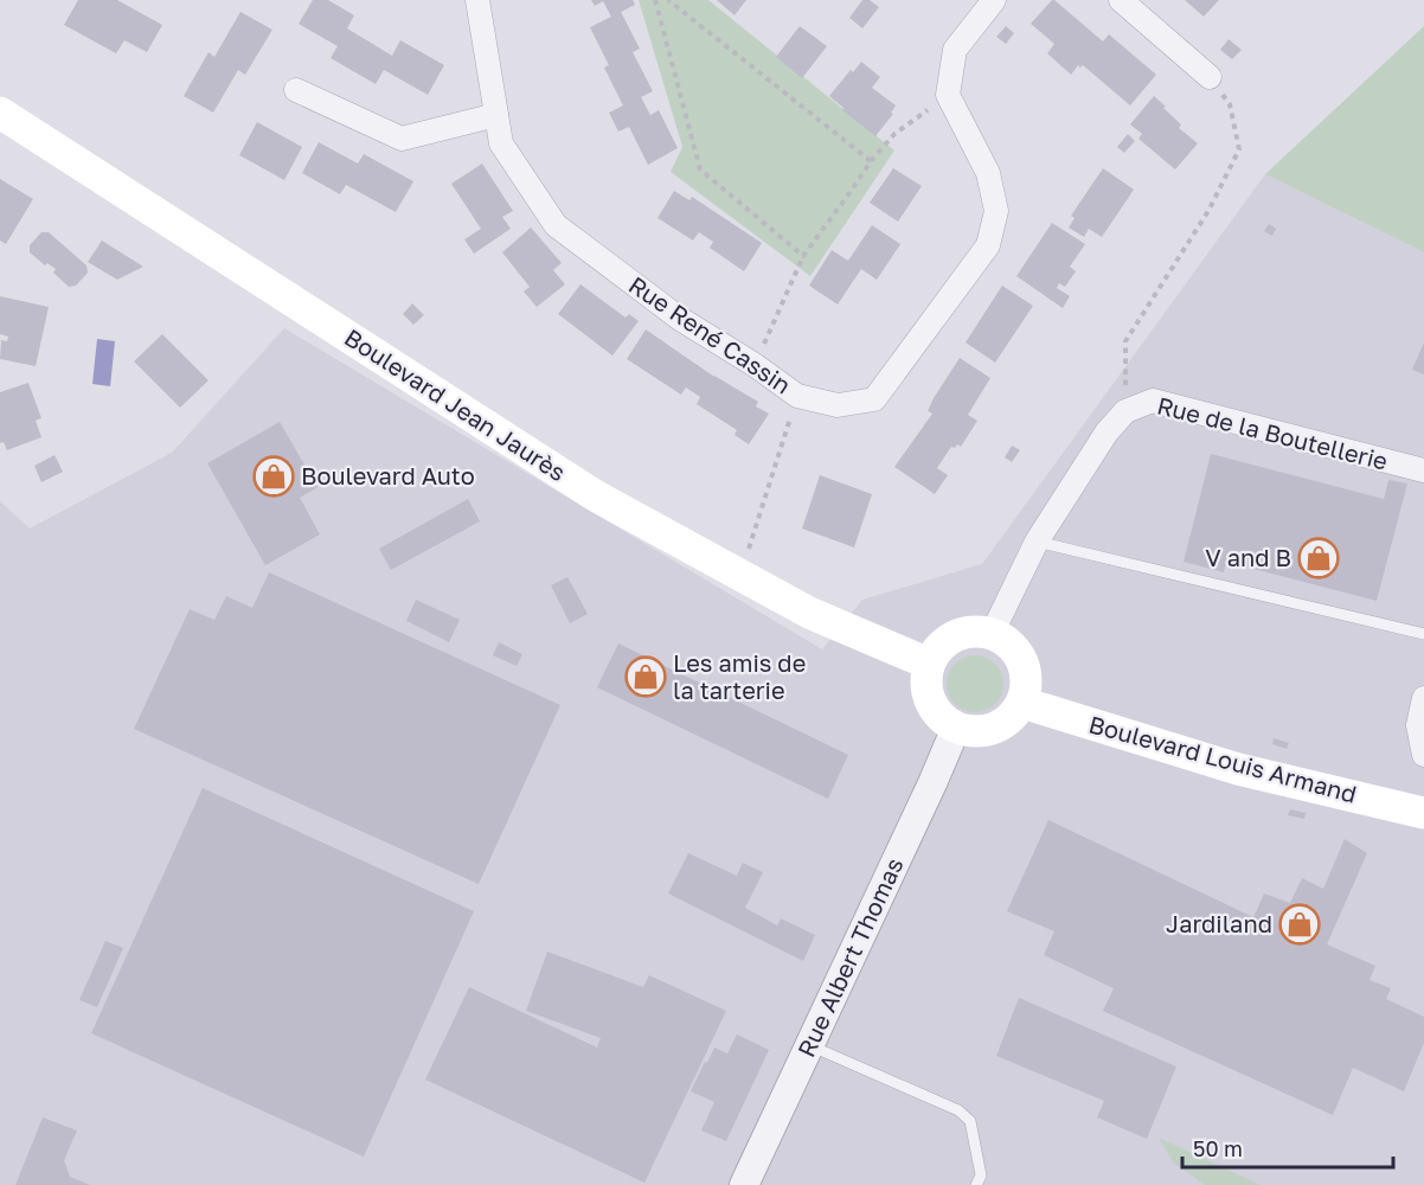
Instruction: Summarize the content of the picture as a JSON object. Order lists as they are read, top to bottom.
{
  "streets": {
    "main road": ["Boulevard Jean Jaurès", "Boulevard Louis Armand"],
    "street": ["Rue René Cassin", "Rue de la Boutellerie", "Rue Albert Thomas"]
  },
  "crossings": [
    ["Boulevard Jean Jaurès", "Rue de la Boutellerie"],
    ["Boulevard Jean Jaurès", "Boulevard Louis Armand"],
    ["Boulevard Jean Jaurès", "Rue Albert Thomas"],
    ["Rue de la Boutellerie", "Boulevard Louis Armand"],
    ["Rue de la Boutellerie", "Rue Albert Thomas"],
    ["Boulevard Louis Armand", "Rue Albert Thomas"]
  ],
  "places": {
    "shop": [
      "Boulevard Auto",
      "V and B",
      "Les amis de la tarterie",
      "Jardiland"
    ]
  },
  "scale_bar": "50 m"
}
